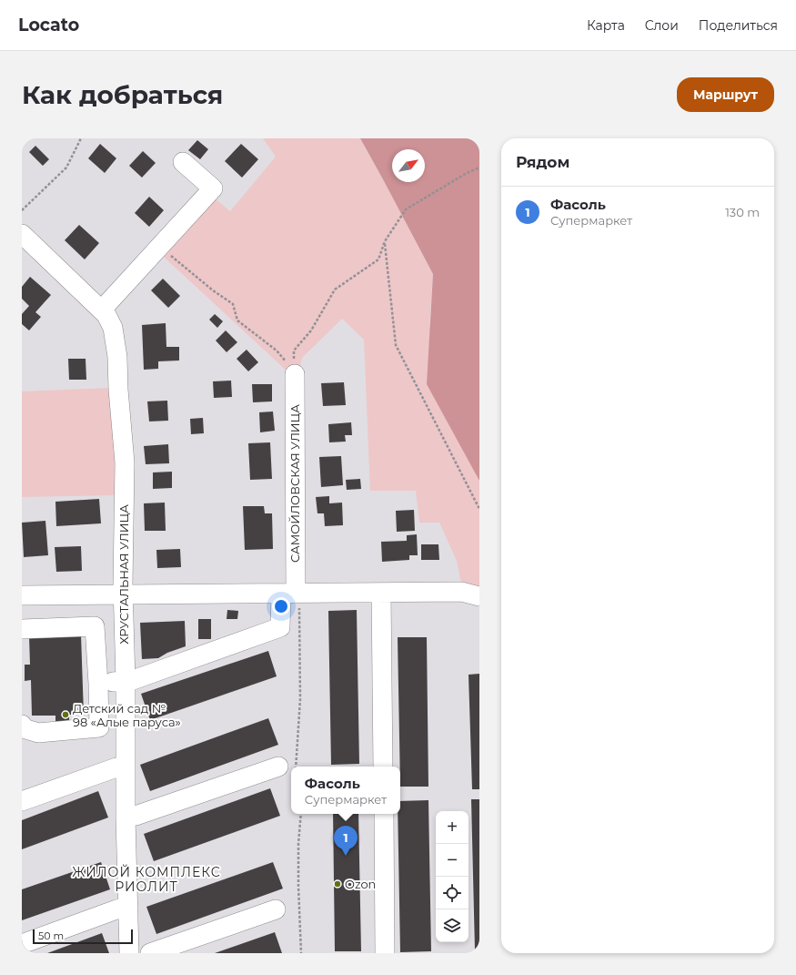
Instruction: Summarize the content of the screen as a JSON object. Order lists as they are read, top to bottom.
{
  "streets": {
    "street": ["САМОЙЛОВСКАЯ УЛИЦА", "ХРУСТАЛЬНАЯ УЛИЦА"]
  },
  "crossings": [
    ["САМОЙЛОВСКАЯ УЛИЦА", "ХРУСТАЛЬНАЯ УЛИЦА"]
  ],
  "districts": ["ЖИЛОЙ КОМПЛЕКС РИОЛИТ"],
  "places": ["Детский сад № 98 «Алые паруса»", "Ozon"],
  "scale_bar": "50 m",
  "north": "top right",
  "page": {
    "header": "Locato",
    "nav": ["Карта", "Слои", "Поделиться"],
    "buttons": "Маршрут",
    "title": "Как добраться",
    "heading": "Рядом",
    "list": [
      {
        "mark": "1",
        "name": "Фасоль",
        "note": "Супермаркет",
        "value": "130 m"
      }
    ],
    "popup": ["Фасоль", "Супермаркет"],
    "map_buttons": ["+", "−"],
    "pins": "1",
    "scale": "50 m"
  }
}
